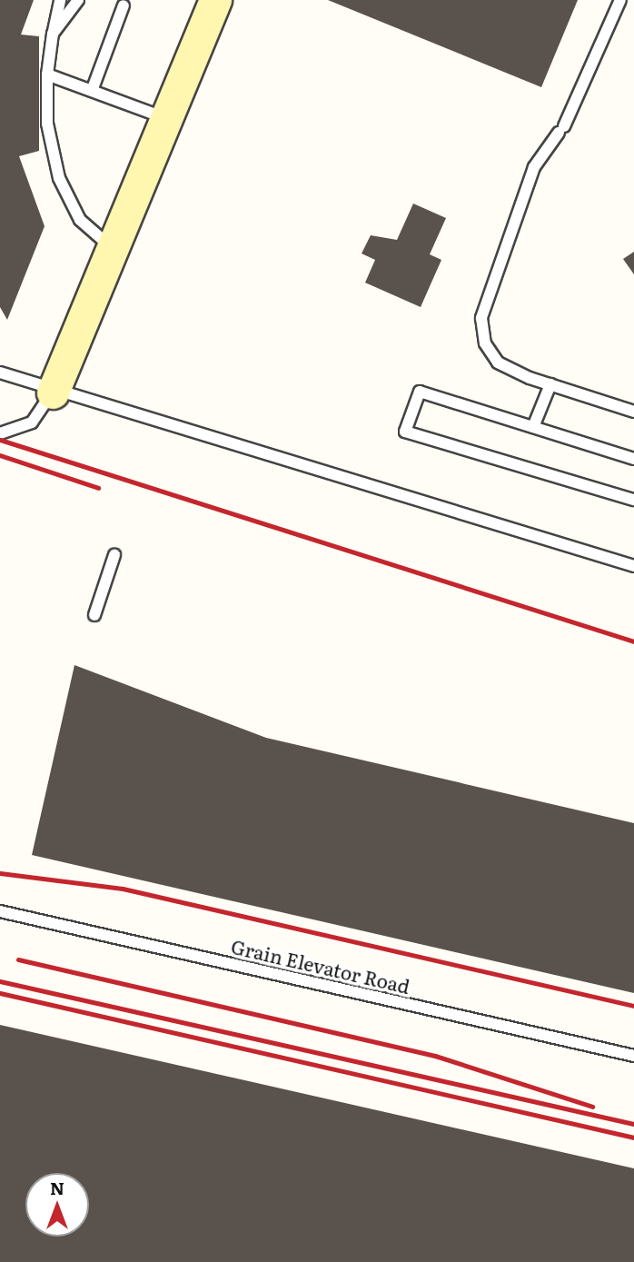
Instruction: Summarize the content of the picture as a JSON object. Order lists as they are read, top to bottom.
{
  "streets": {
    "lane": ["Grain Elevator Road"]
  },
  "north": "top"
}
